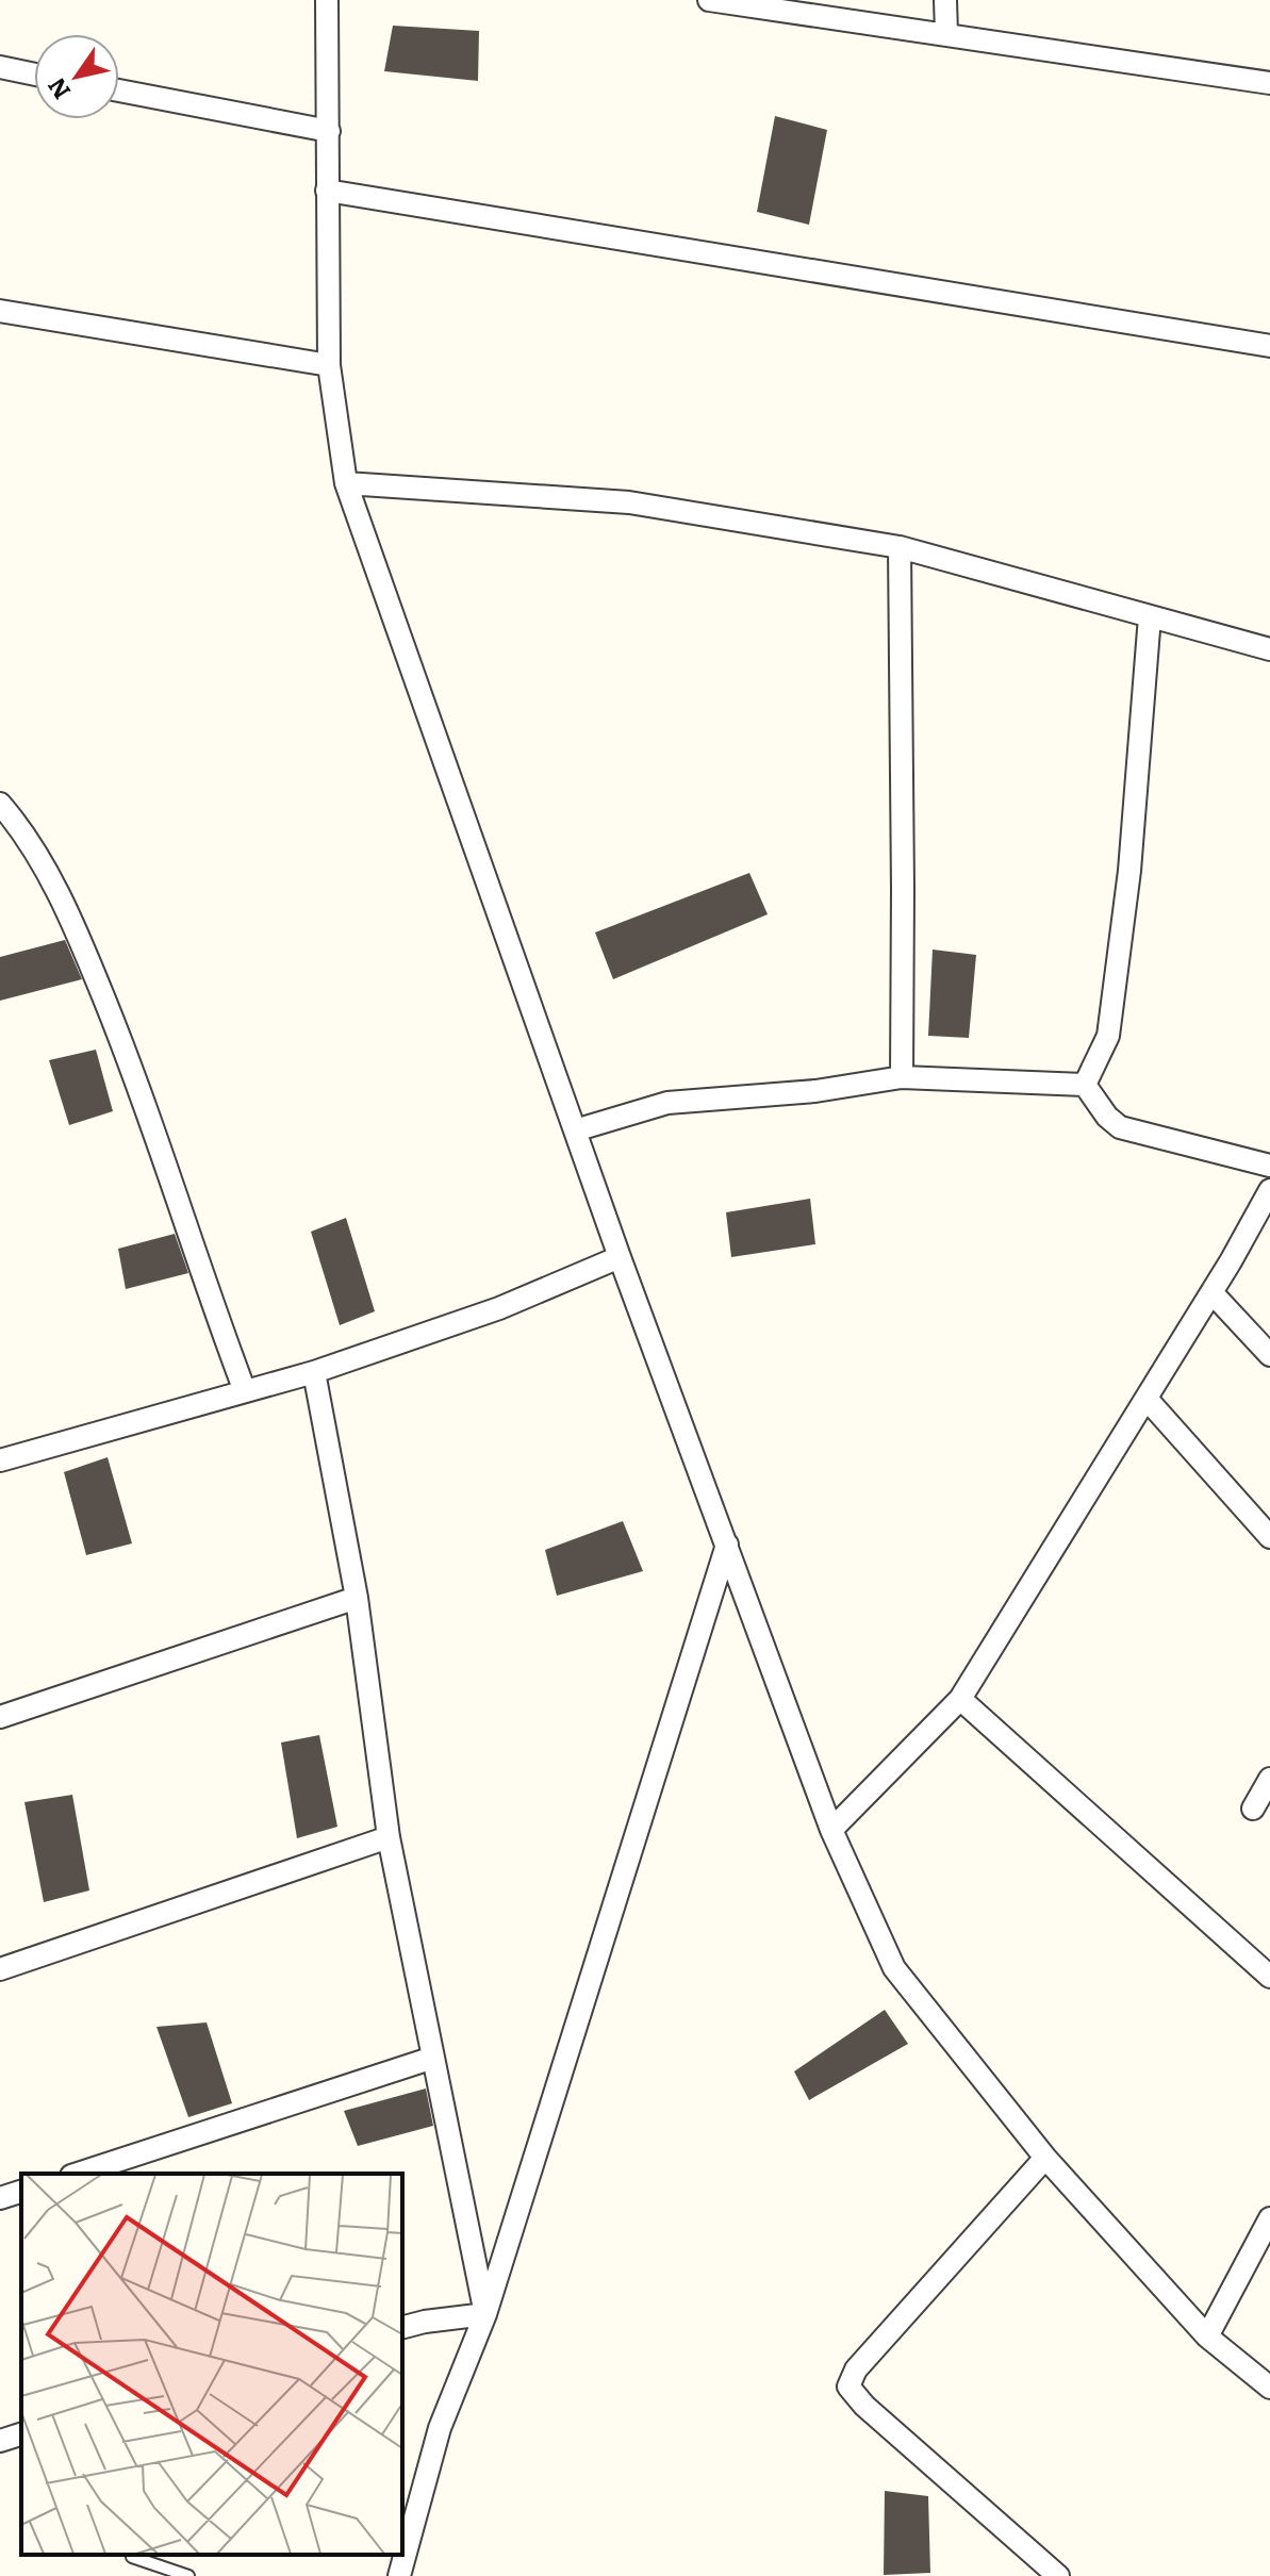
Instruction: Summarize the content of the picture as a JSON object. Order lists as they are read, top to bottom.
{
  "north": "bottom left"
}
